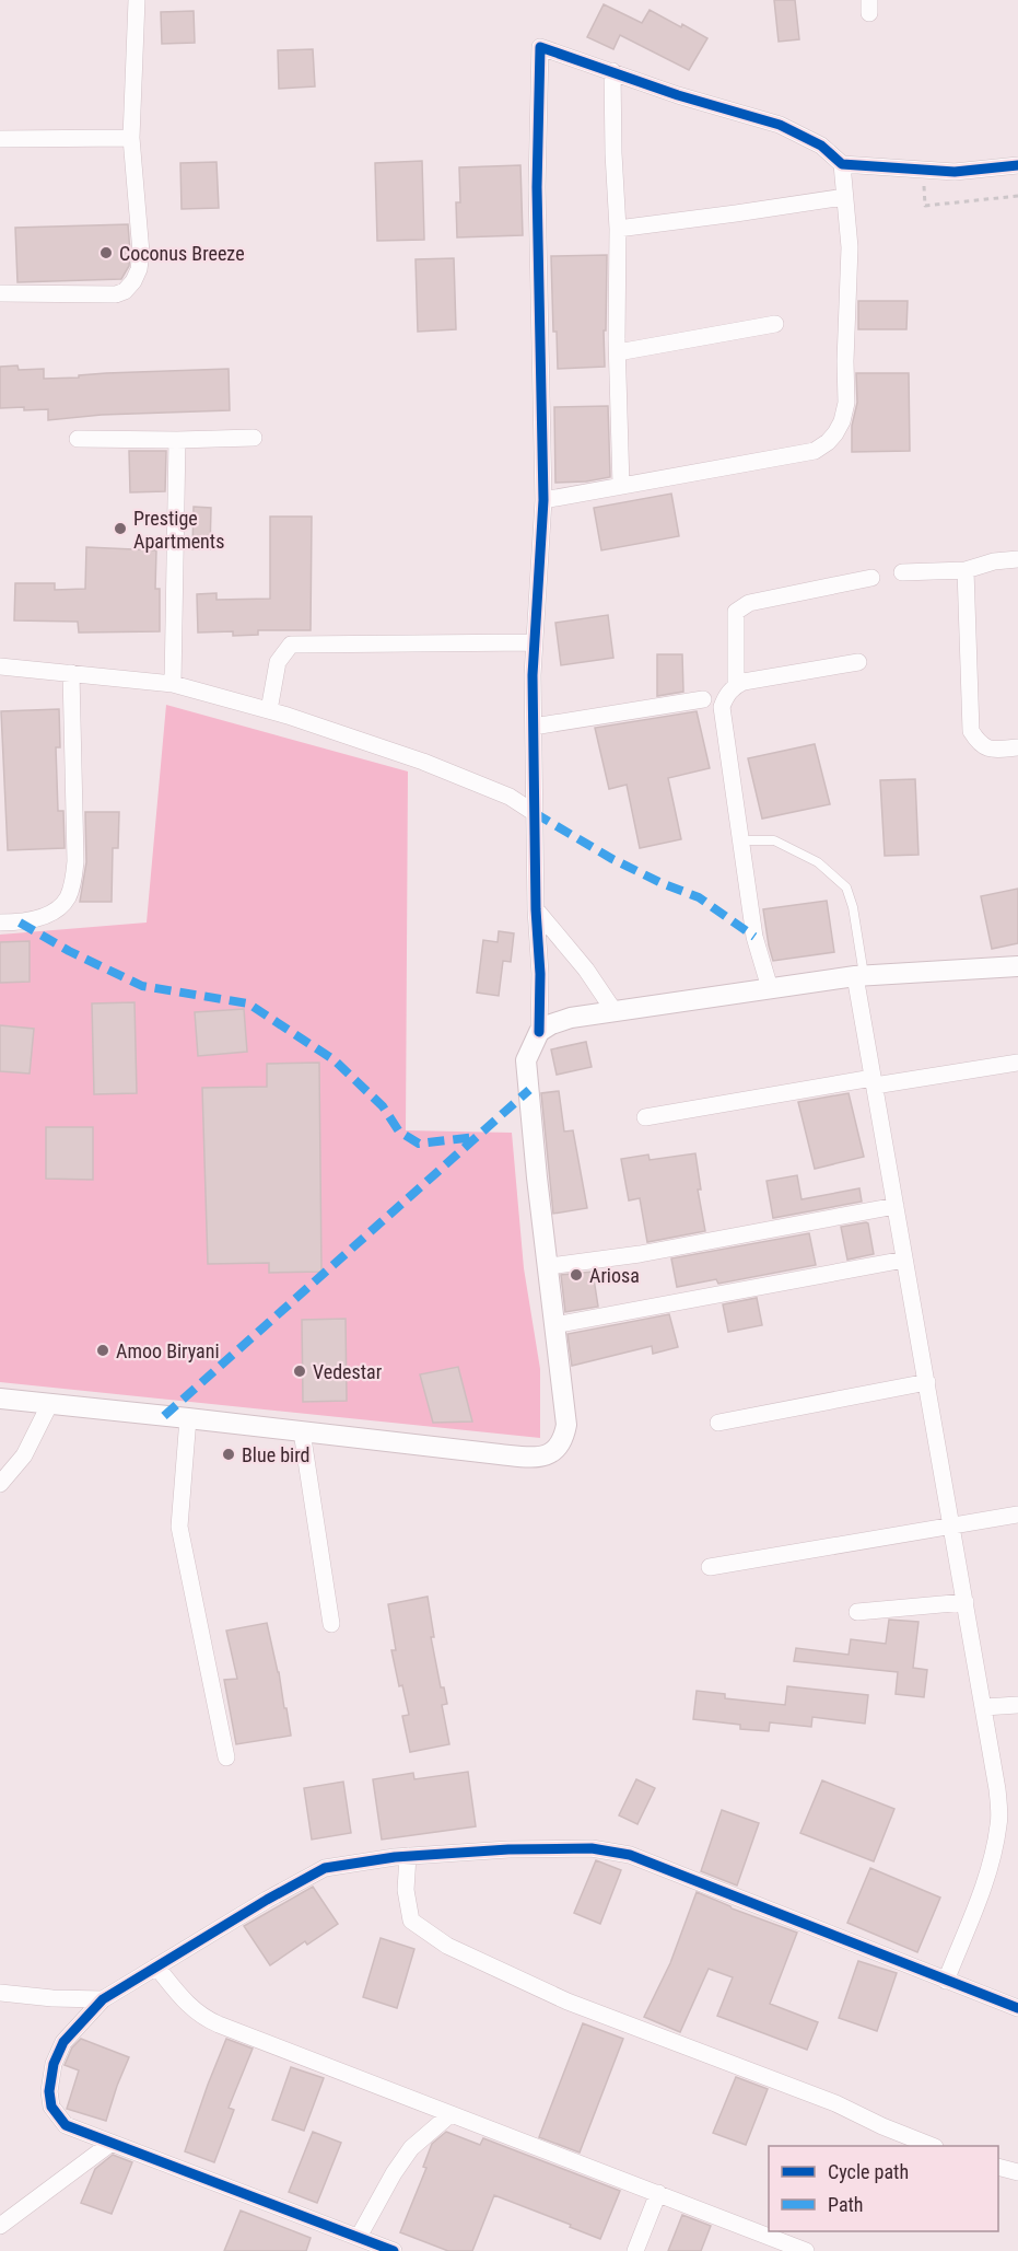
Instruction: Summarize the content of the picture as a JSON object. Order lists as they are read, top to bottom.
{
  "places": [
    "Coconus Breeze",
    "Prestige Apartments",
    "Ariosa",
    "Amoo Biryani",
    "Vedestar",
    "Blue bird"
  ],
  "legend": ["Cycle path", "Path"]
}
